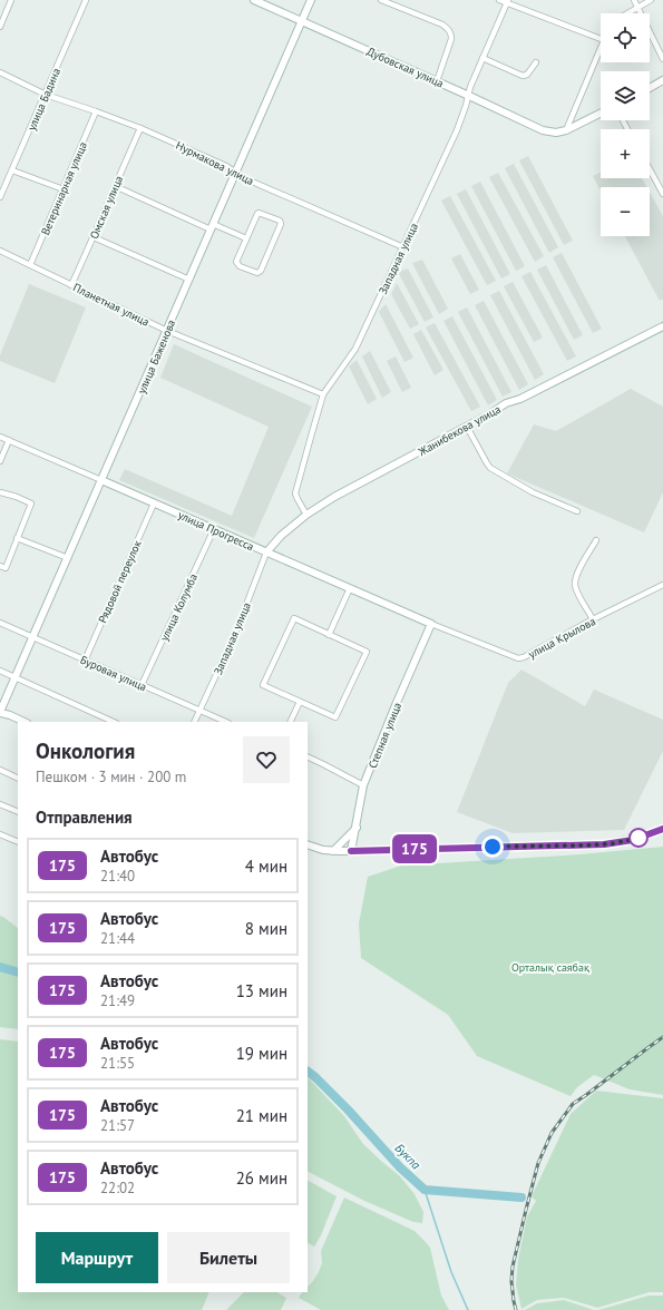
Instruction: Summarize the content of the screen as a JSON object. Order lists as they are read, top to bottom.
{
  "streets": {
    "main road": [
      "Дубовская улица",
      "улица Баженова",
      "Жанибекова улица",
      "улица Прогресса",
      "Степная улица"
    ],
    "street": [
      "улица Бадина",
      "Нурмакова улица",
      "Ветеринарная улица",
      "Омская улица",
      "Западная улица",
      "Планетная улица",
      "Рядовой переулок",
      "улица Колумба",
      "улица Крылова",
      "Буровая улица"
    ]
  },
  "crossings": [
    ["Дубовская улица", "Западная улица"],
    ["Дубовская улица", "улица Баженова"],
    ["улица Бадина", "Нурмакова улица"],
    ["Нурмакова улица", "Ветеринарная улица"],
    ["Нурмакова улица", "Омская улица"],
    ["Нурмакова улица", "Западная улица"],
    ["Нурмакова улица", "улица Баженова"],
    ["Ветеринарная улица", "Планетная улица"],
    ["Омская улица", "Планетная улица"],
    ["Западная улица", "Планетная улица"],
    ["Западная улица", "Жанибекова улица"],
    ["Западная улица", "улица Прогресса"],
    ["Западная улица", "Буровая улица"],
    ["Планетная улица", "улица Баженова"],
    ["улица Баженова", "улица Прогресса"],
    ["улица Баженова", "Буровая улица"],
    ["Жанибекова улица", "улица Прогресса"],
    ["улица Прогресса", "Рядовой переулок"],
    ["улица Прогресса", "улица Колумба"],
    ["улица Прогресса", "улица Крылова"],
    ["улица Прогресса", "Степная улица"],
    ["Рядовой переулок", "Буровая улица"],
    ["улица Колумба", "Буровая улица"],
    ["улица Крылова", "Степная улица"]
  ],
  "water": ["Букпа"],
  "parks": ["Орталық саябақ"],
  "lines": ["bus line 175"],
  "page": {
    "on_map": "175",
    "map_buttons": ["+", "−"],
    "heading": [
      ["Онкология", "Пешком · 3 мин · 200 m"],
      "Отправления"
    ],
    "list": [
      {
        "mark": "175",
        "name": "Автобус",
        "note": "21:40",
        "value": "4 мин"
      },
      {
        "mark": "175",
        "name": "Автобус",
        "note": "21:44",
        "value": "8 мин"
      },
      {
        "mark": "175",
        "name": "Автобус",
        "note": "21:49",
        "value": "13 мин"
      },
      {
        "mark": "175",
        "name": "Автобус",
        "note": "21:55",
        "value": "19 мин"
      },
      {
        "mark": "175",
        "name": "Автобус",
        "note": "21:57",
        "value": "21 мин"
      },
      {
        "mark": "175",
        "name": "Автобус",
        "note": "22:02",
        "value": "26 мин"
      }
    ],
    "buttons": ["Маршрут", "Билеты"]
  }
}
